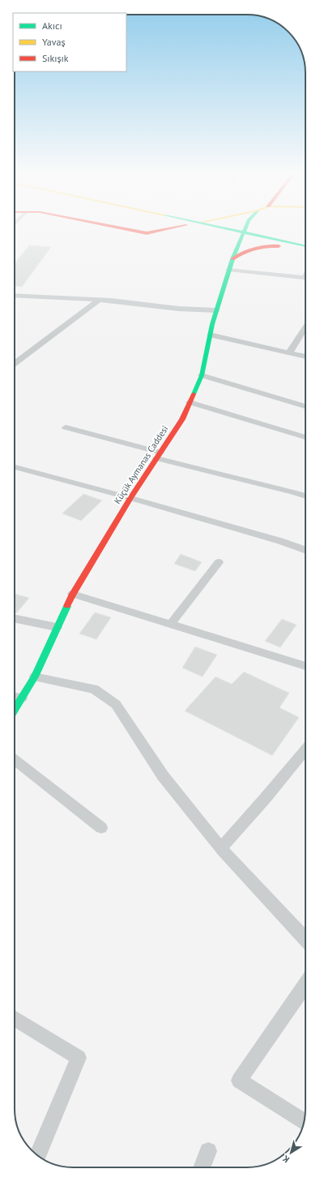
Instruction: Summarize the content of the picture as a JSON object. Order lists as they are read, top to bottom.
{
  "streets": {
    "street": ["Küçük Aymanas Caddesi"]
  },
  "legend": ["Akıcı", "Yavaş", "Sıkışık"],
  "north": "bottom left"
}
